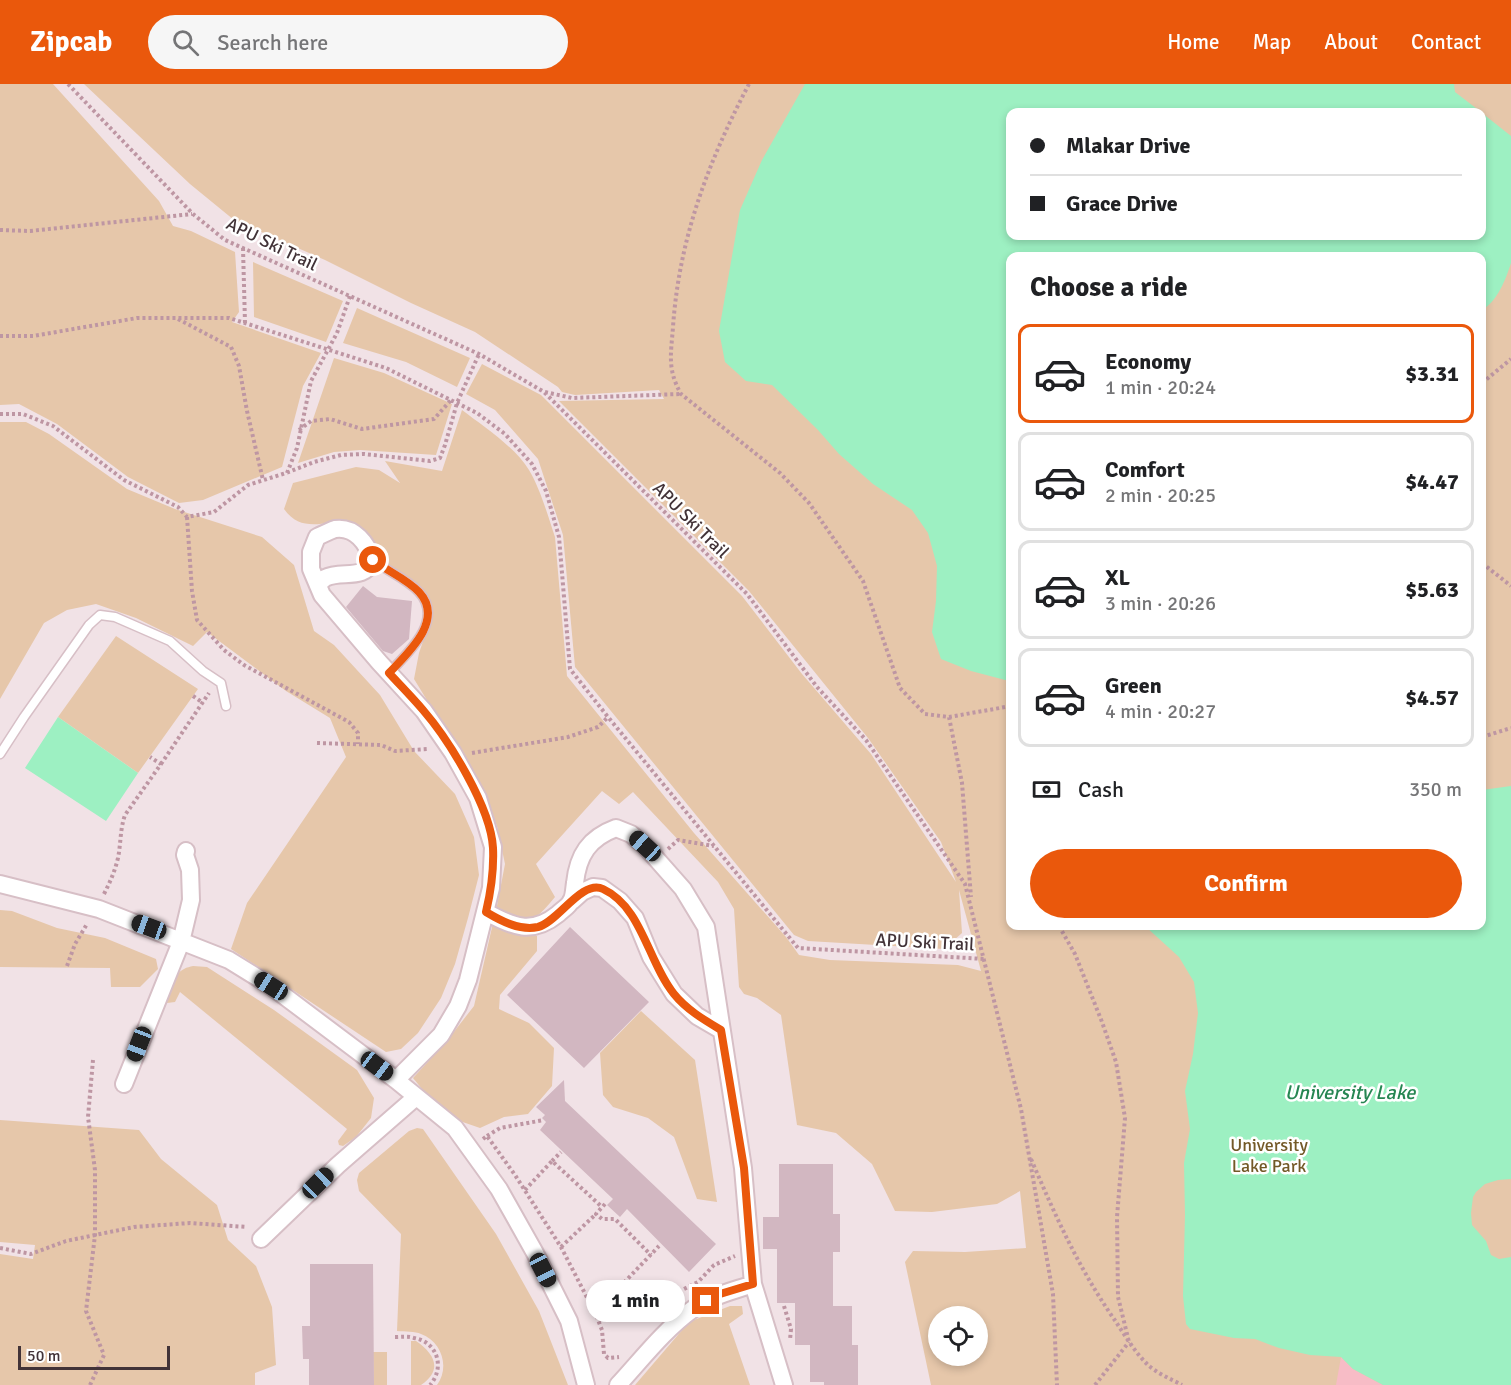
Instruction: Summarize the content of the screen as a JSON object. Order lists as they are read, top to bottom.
{
  "streets": {
    "path": ["APU Ski Trail"]
  },
  "water": ["University Lake"],
  "parks": ["University Lake Park"],
  "scale_bar": "50 m",
  "page": {
    "header": "Zipcab",
    "search": "Search here",
    "nav": [
      "Home",
      "Map",
      "About",
      "Contact"
    ],
    "banner": ["Mlakar Drive", "Grace Drive"],
    "heading": "Choose a ride",
    "list": [
      {
        "name": "Economy",
        "note": "1 min · 20:24",
        "value": "$3.31"
      },
      {
        "name": "Comfort",
        "note": "2 min · 20:25",
        "value": "$4.47"
      },
      {
        "name": "XL",
        "note": "3 min · 20:26",
        "value": "$5.63"
      },
      {
        "name": "Green",
        "note": "4 min · 20:27",
        "value": "$4.57"
      }
    ],
    "pay": ["Cash", "350 m"],
    "buttons": "Confirm",
    "bubble": "1 min",
    "scale": "50 m"
  }
}
